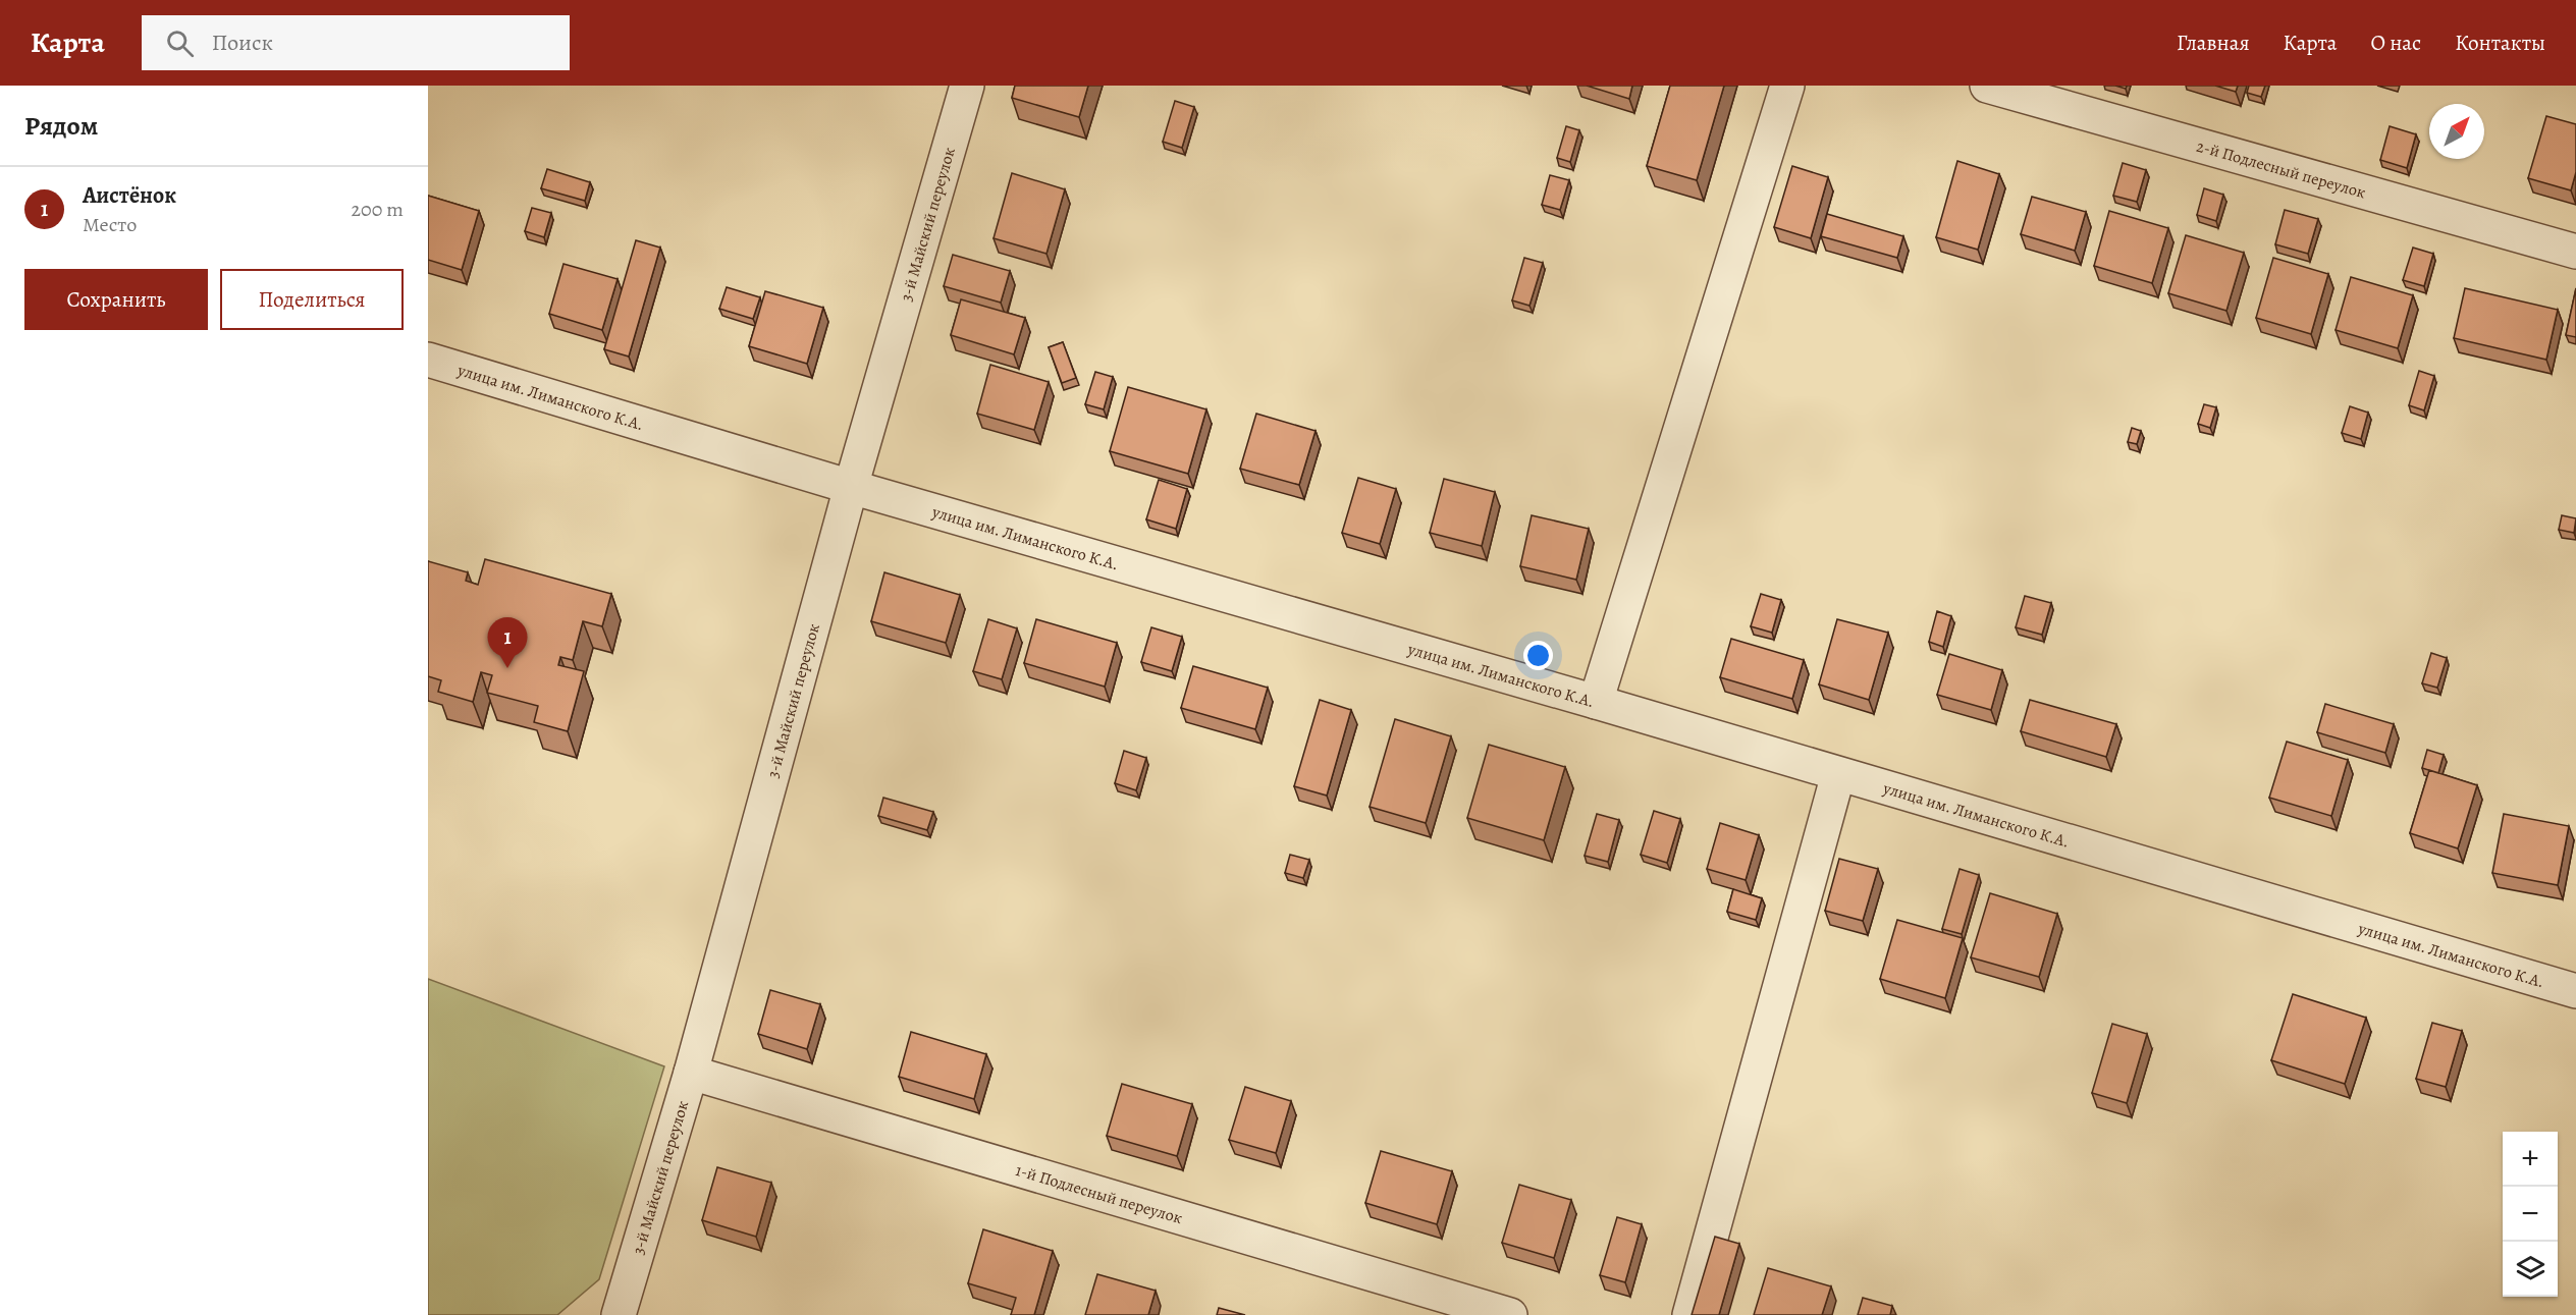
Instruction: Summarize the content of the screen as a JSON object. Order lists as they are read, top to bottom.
{
  "streets": {
    "street": [
      "2-й Подлесный переулок",
      "3-й Майский переулок",
      "улица им. Лиманского К.А.",
      "1-й Подлесный переулок"
    ]
  },
  "crossings": [
    ["3-й Майский переулок", "улица им. Лиманского К.А."],
    ["3-й Майский переулок", "1-й Подлесный переулок"]
  ],
  "north": "top right",
  "page": {
    "header": "Карта",
    "search": "Поиск",
    "nav": [
      "Главная",
      "Карта",
      "О нас",
      "Контакты"
    ],
    "heading": "Рядом",
    "list": [
      {
        "mark": "1",
        "name": "Аистёнок",
        "note": "Место",
        "value": "200 m"
      }
    ],
    "buttons": ["Сохранить", "Поделиться"],
    "pins": "1",
    "map_buttons": ["+", "−"]
  }
}
